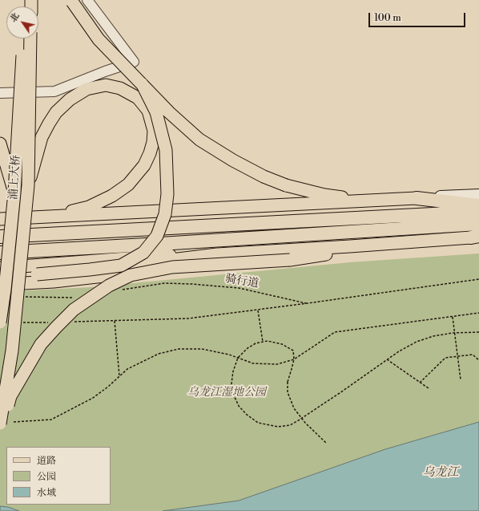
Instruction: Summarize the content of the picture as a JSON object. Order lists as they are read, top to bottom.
{
  "streets": {
    "main road": ["浦上大桥"],
    "path": ["骑行道"]
  },
  "water": ["乌龙江"],
  "parks": ["乌龙江湿地公园"],
  "legend": ["道路", "公园", "水域"],
  "scale_bar": "100 m",
  "north": "top left"
}
